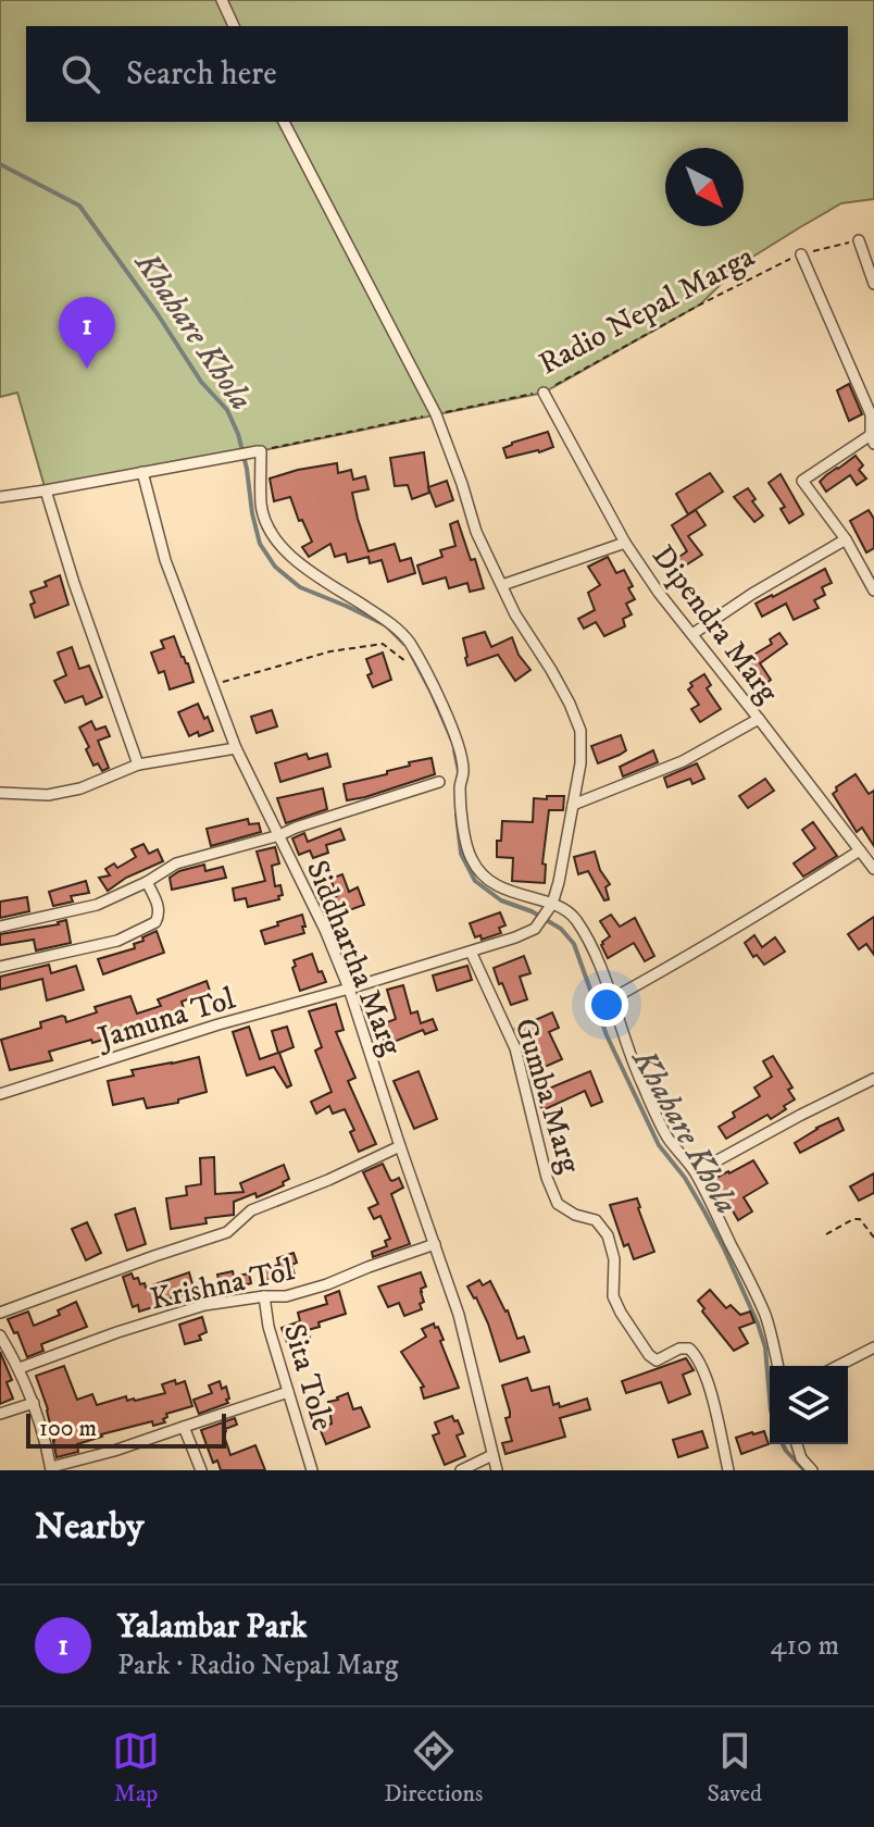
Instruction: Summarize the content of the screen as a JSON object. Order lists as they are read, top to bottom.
{
  "streets": {
    "street": [
      "Dipendra Marg",
      "Siddhartha Marg",
      "Jamuna Tol",
      "Gumba Marg",
      "Krishna Tol",
      "Sita Tole"
    ],
    "path": ["Radio Nepal Marga"]
  },
  "crossings": [
    ["Radio Nepal Marga", "Dipendra Marg"],
    ["Siddhartha Marg", "Jamuna Tol"],
    ["Siddhartha Marg", "Krishna Tol"],
    ["Jamuna Tol", "Gumba Marg"],
    ["Krishna Tol", "Sita Tole"]
  ],
  "water": ["Khahare Khola"],
  "scale_bar": "100 m",
  "north": "bottom right",
  "page": {
    "search": "Search here",
    "pins": "1",
    "scale": "100 m",
    "heading": "Nearby",
    "list": [
      {
        "mark": "1",
        "name": "Yalambar Park",
        "note": "Park · Radio Nepal Marg",
        "value": "410 m"
      }
    ],
    "nav": ["Map", "Directions", "Saved"]
  }
}
